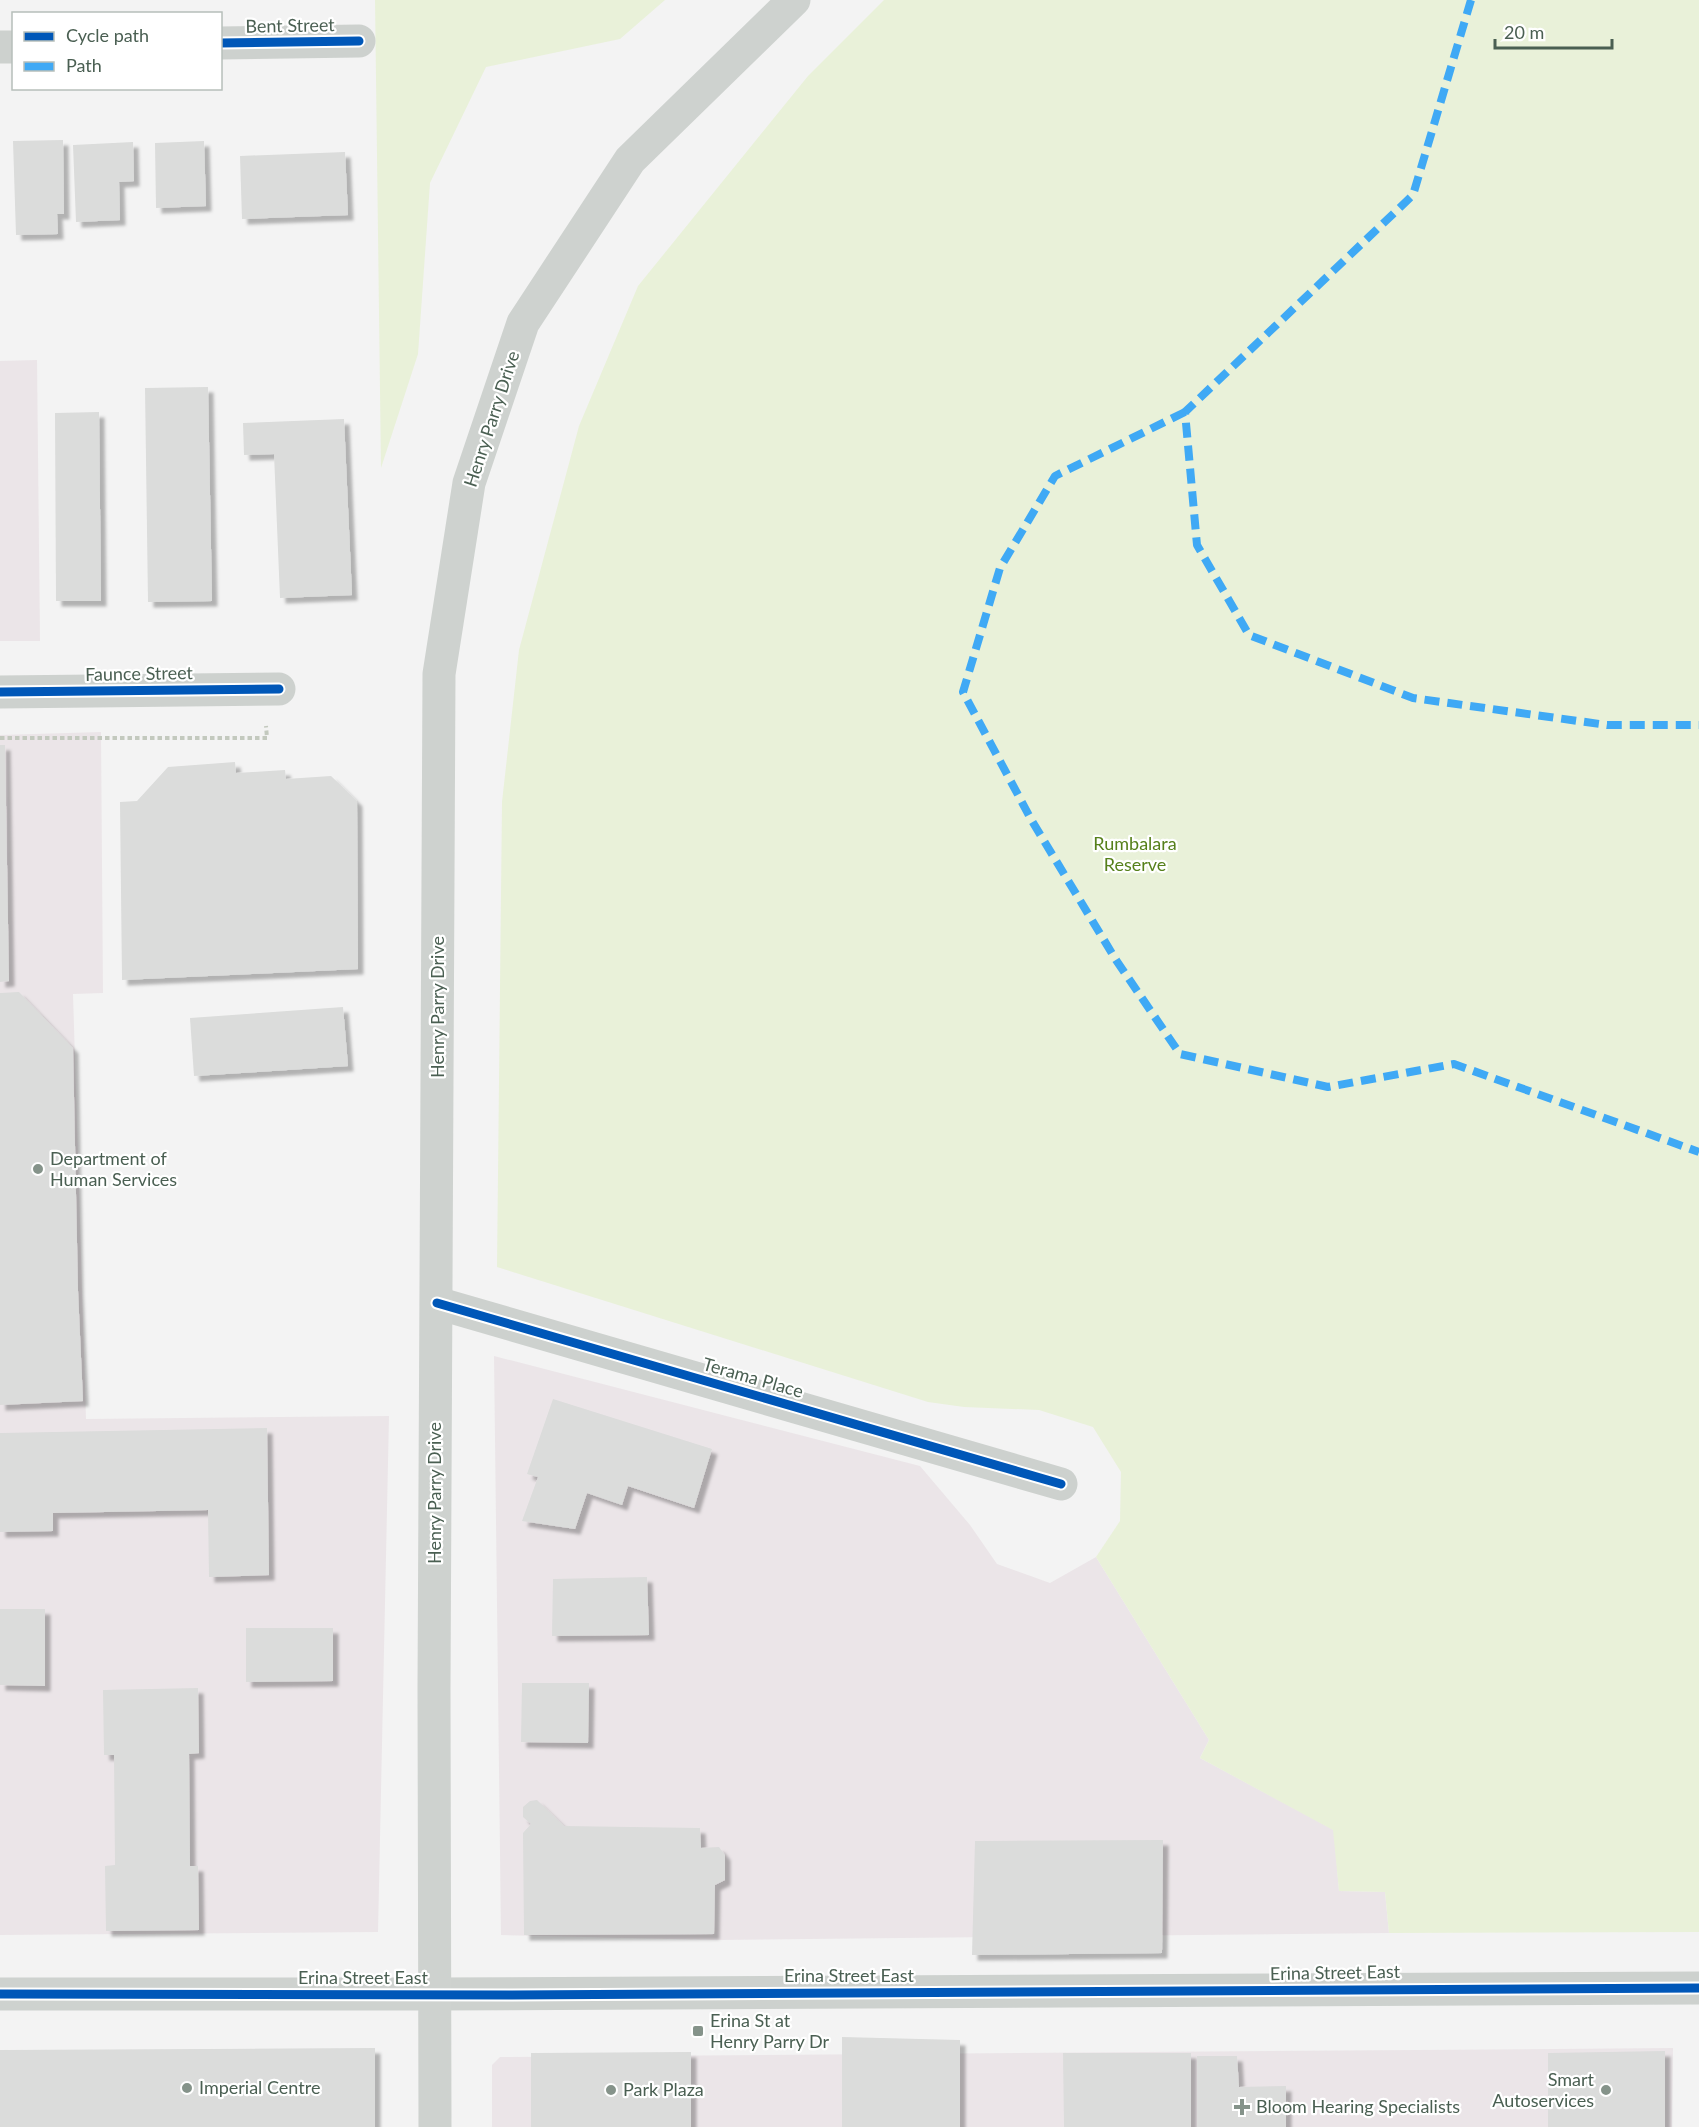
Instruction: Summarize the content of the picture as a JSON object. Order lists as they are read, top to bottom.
{
  "streets": {
    "main road": ["Henry Parry Drive", "Erina Street East"],
    "street": ["Bent Street", "Faunce Street", "Terama Place"]
  },
  "crossings": [
    ["Henry Parry Drive", "Terama Place"],
    ["Henry Parry Drive", "Erina Street East"]
  ],
  "parks": ["Rumbalara Reserve"],
  "places": {
    "other": [
      "Department of Human Services",
      "Imperial Centre",
      "Park Plaza",
      "Smart Autoservices"
    ],
    "transit": ["Erina St at Henry Parry Dr"],
    "health": ["Bloom Hearing Specialists"]
  },
  "legend": ["Cycle path", "Path"],
  "scale_bar": "20 m"
}
